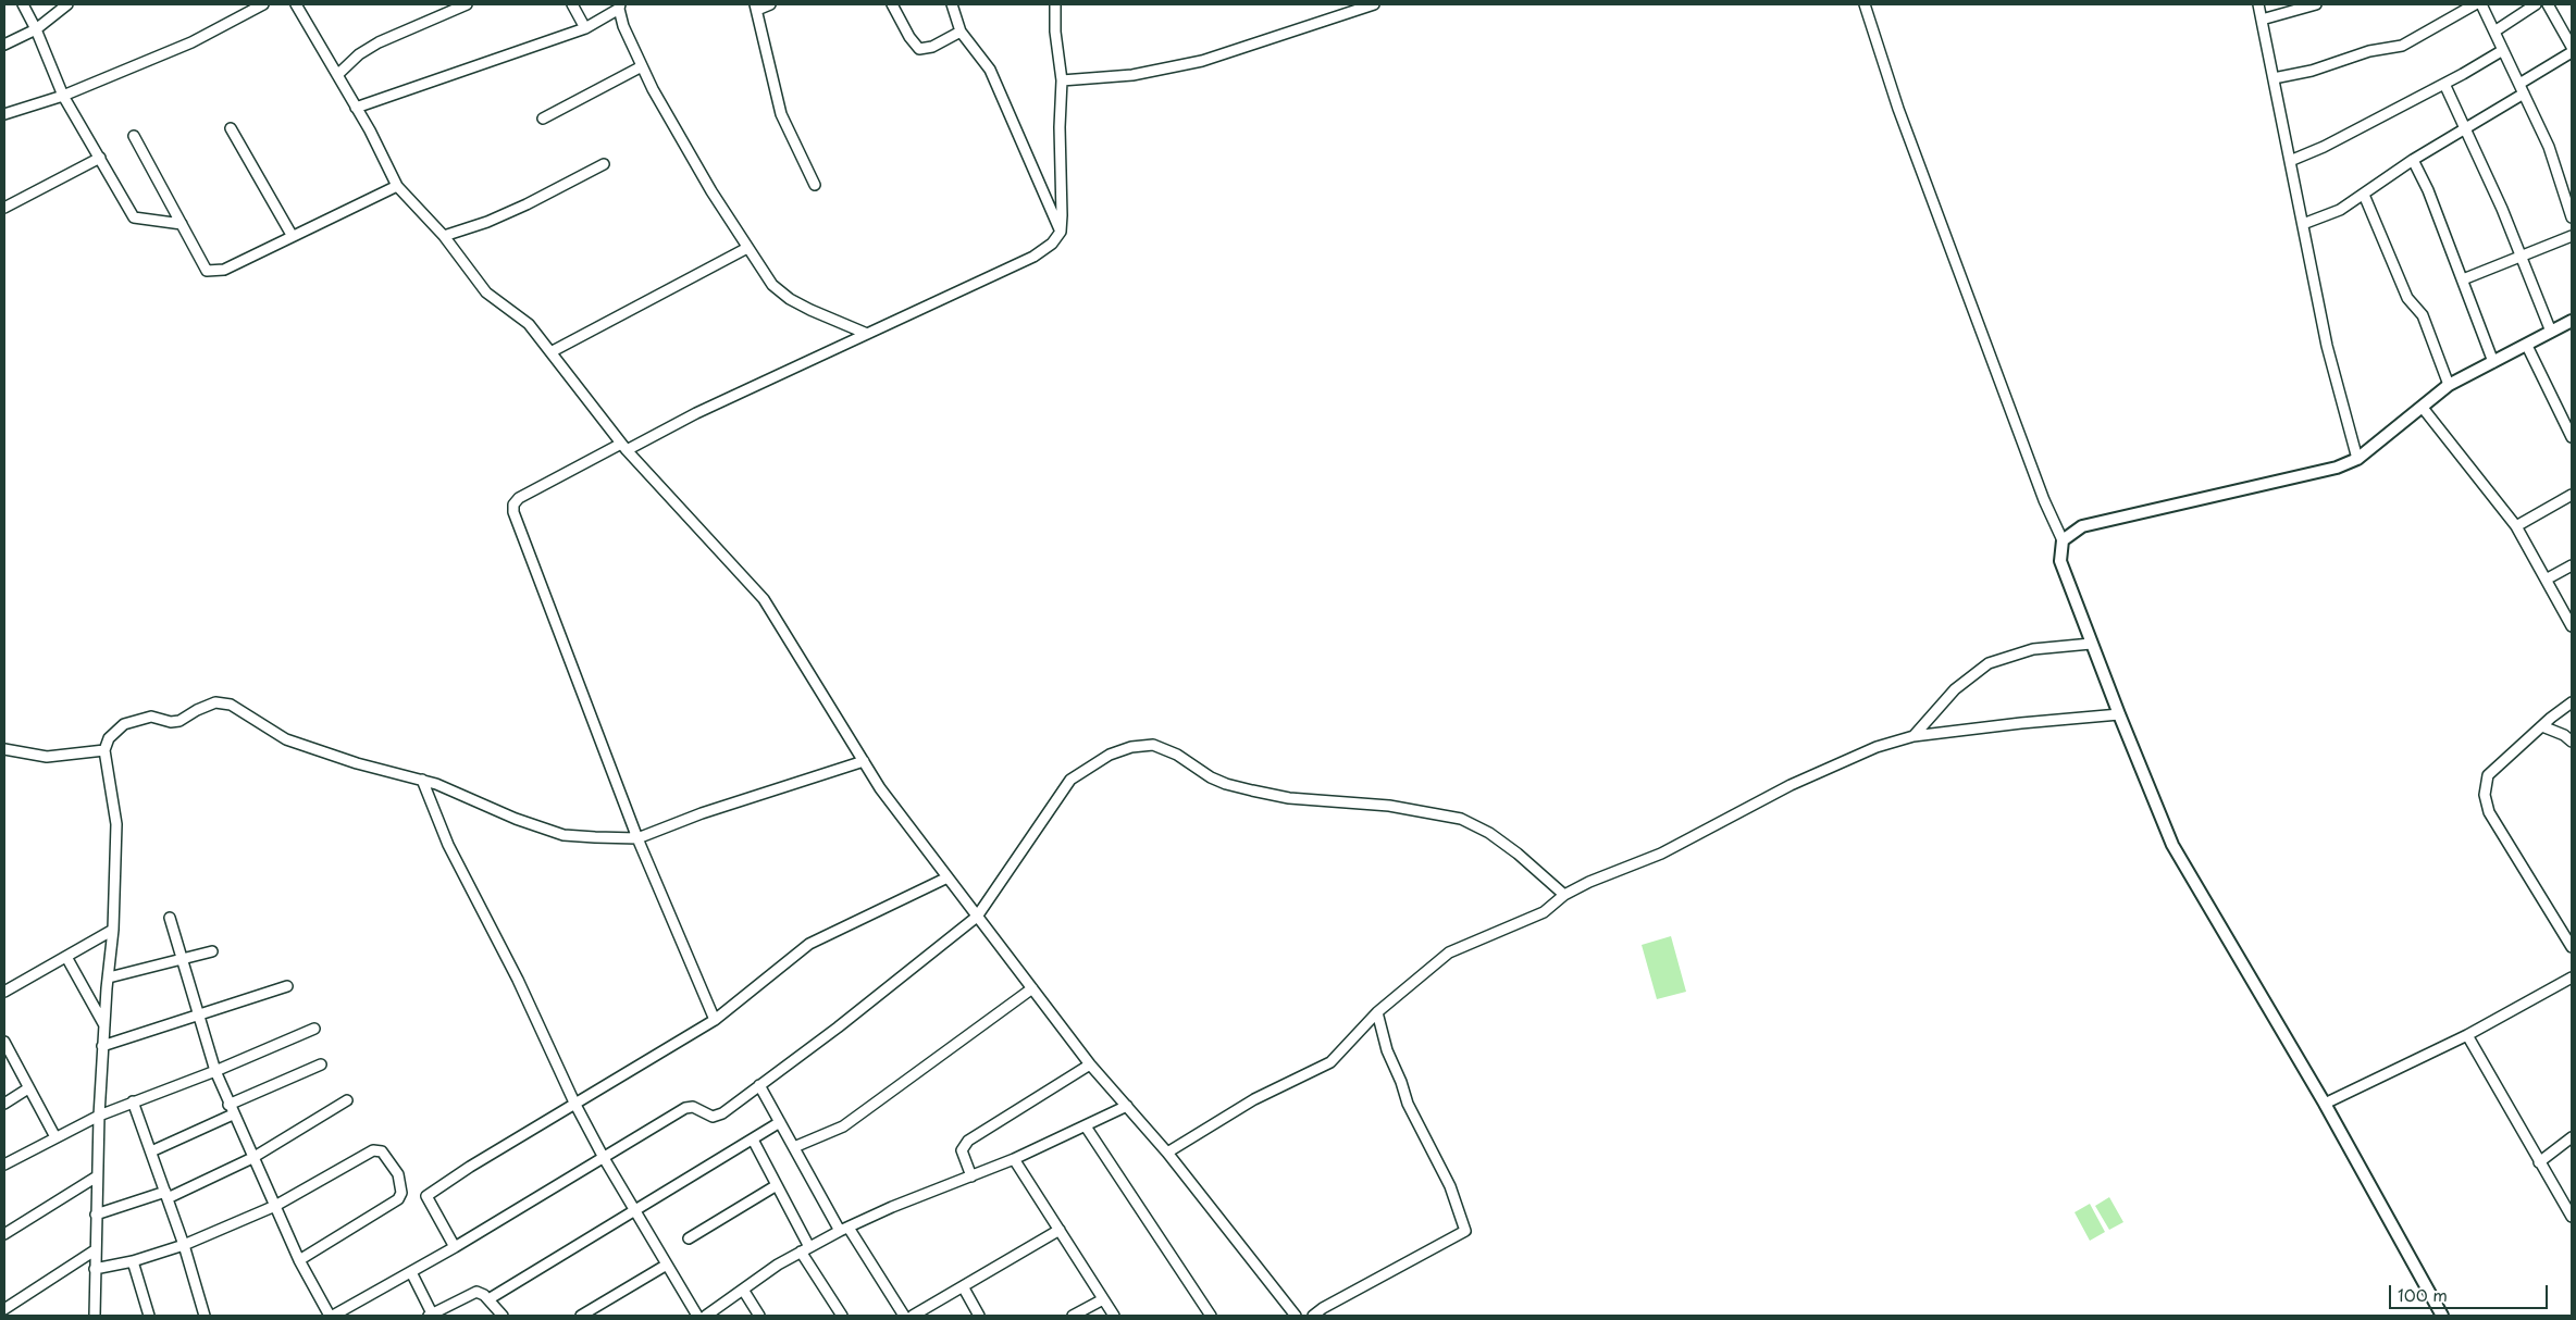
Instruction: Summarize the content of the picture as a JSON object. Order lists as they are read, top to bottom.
{
  "scale_bar": "100 m"
}
